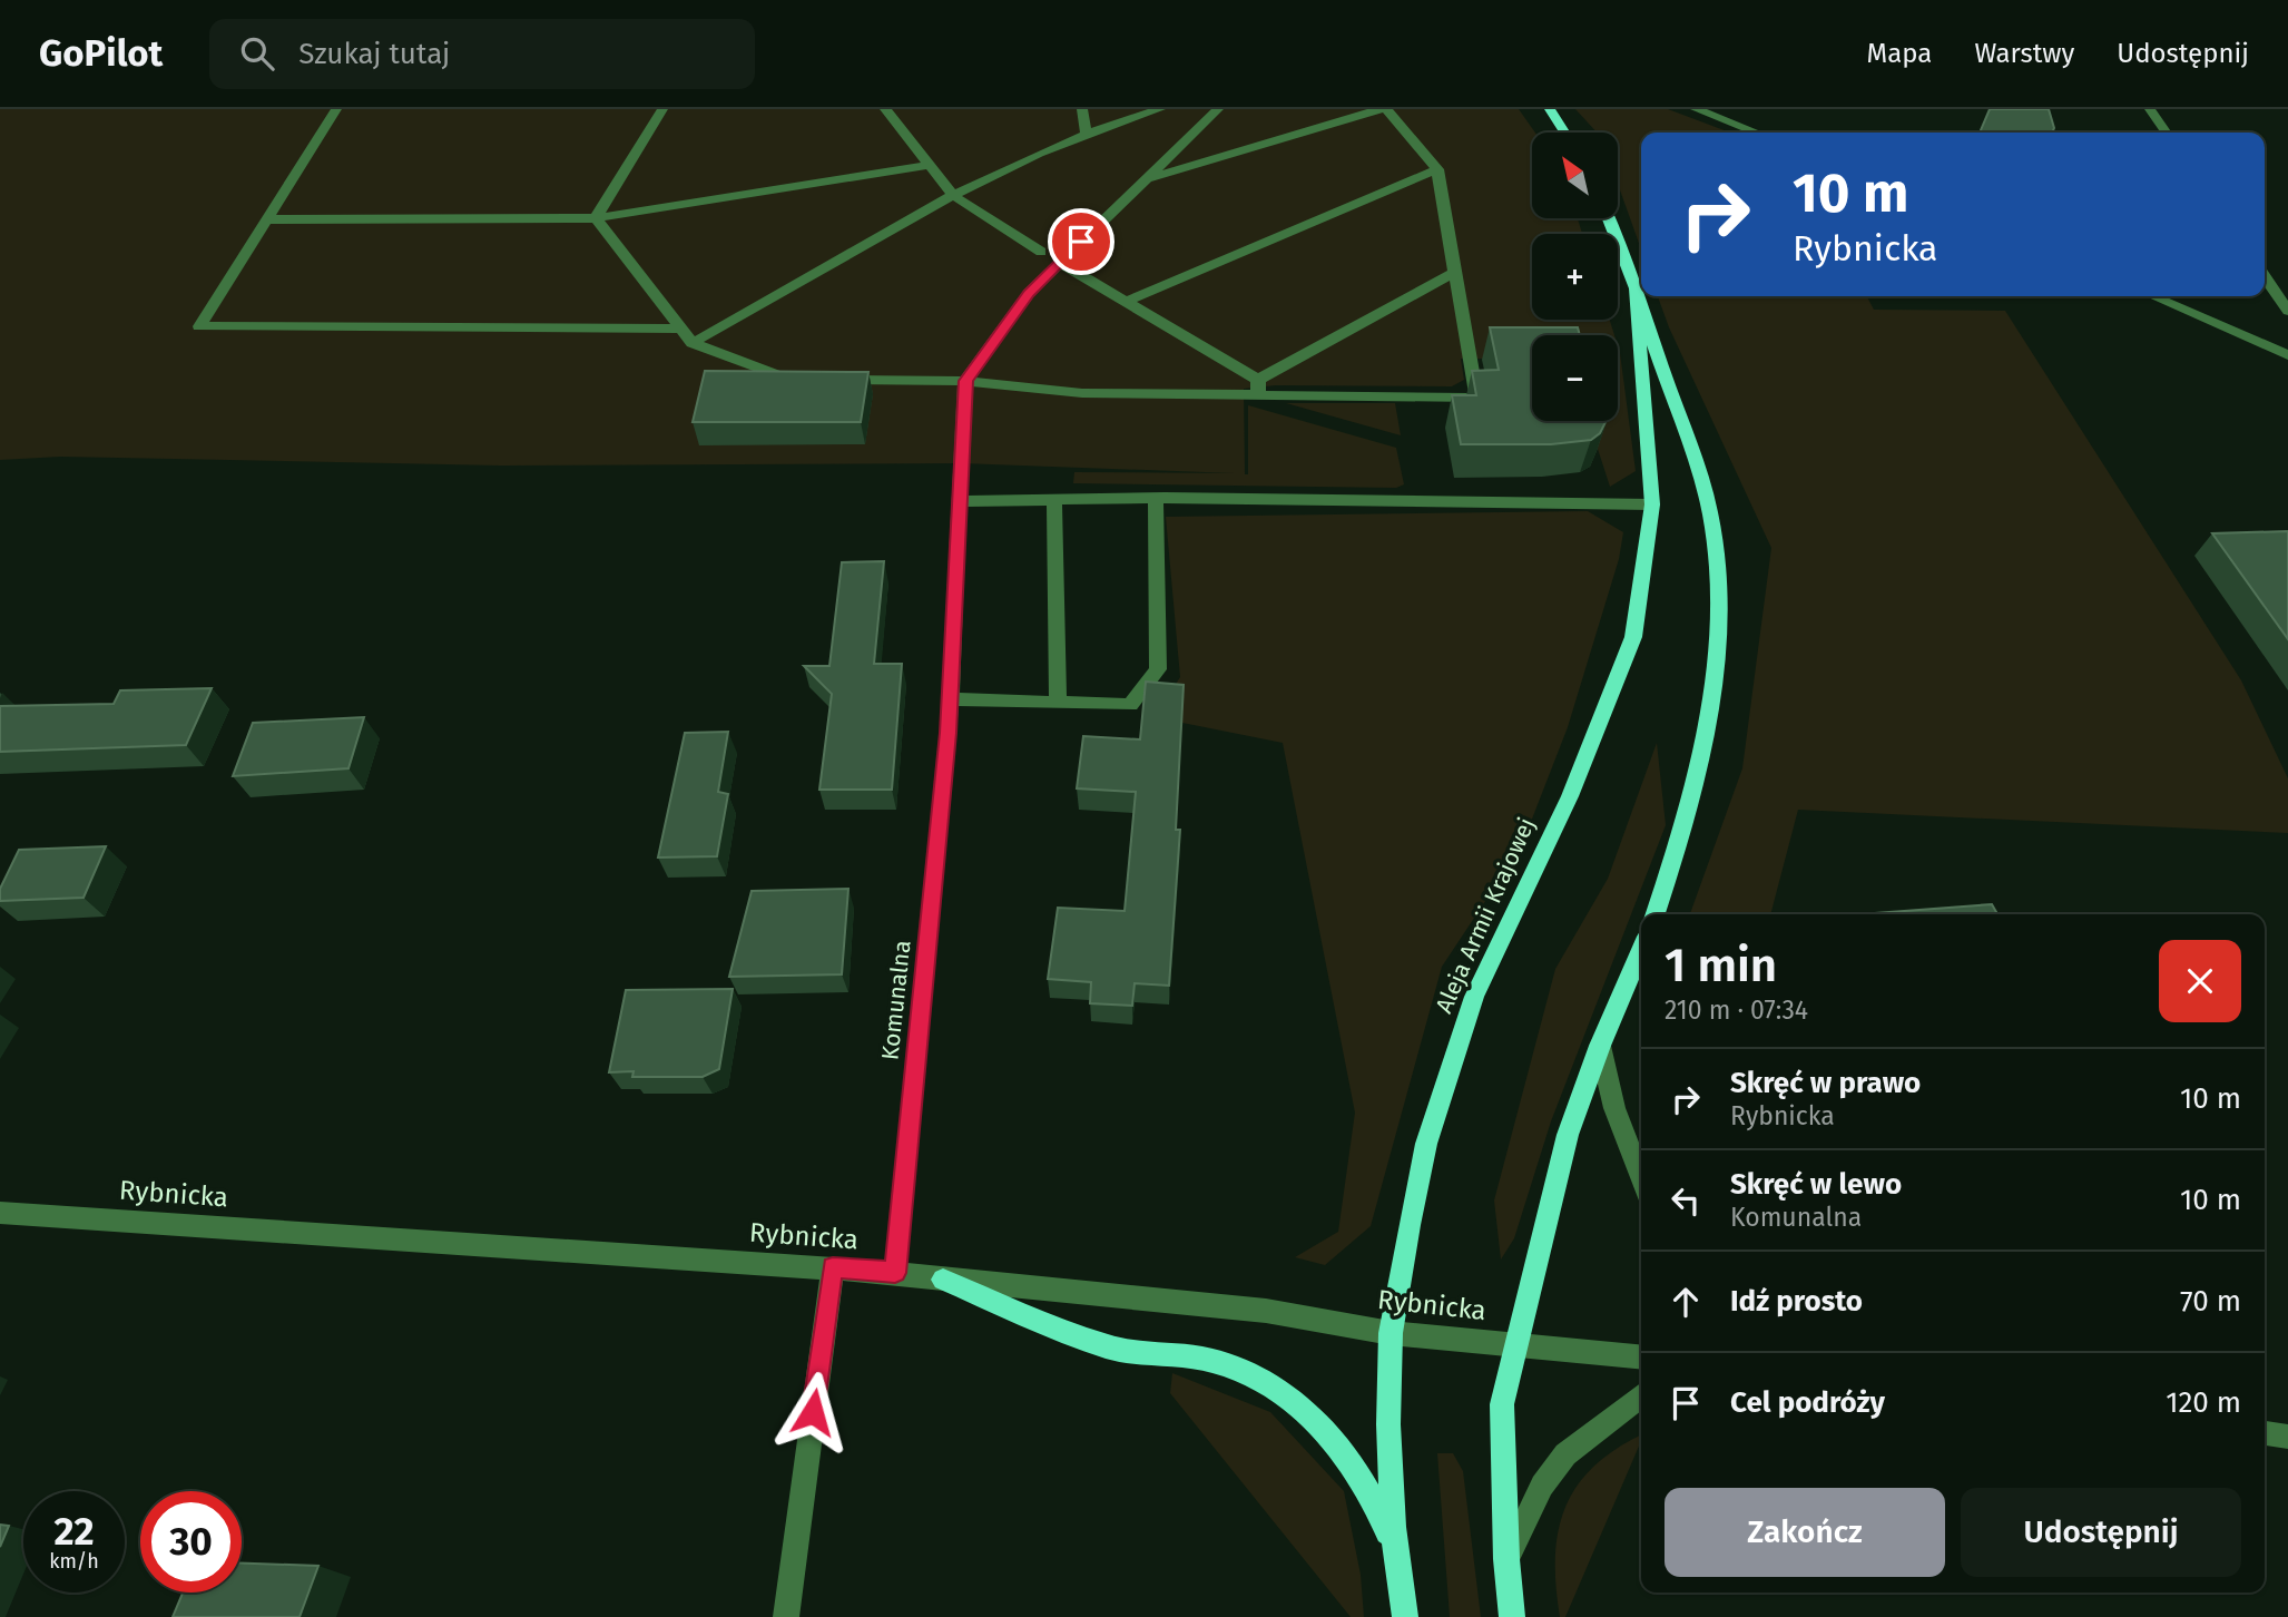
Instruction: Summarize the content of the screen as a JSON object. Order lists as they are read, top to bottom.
{
  "streets": {
    "main road": ["Aleja Armii Krajowej"],
    "street": ["Komunalna", "Rybnicka"]
  },
  "crossings": [
    ["Aleja Armii Krajowej", "Rybnicka"],
    ["Komunalna", "Rybnicka"]
  ],
  "north": "top left",
  "page": {
    "header": "GoPilot",
    "search": "Szukaj tutaj",
    "nav": ["Mapa", "Warstwy", "Udostępnij"],
    "map_buttons": ["+", "−"],
    "turn": ["10 m", "Rybnicka"],
    "heading": ["1 min", "210 m · 07:34"],
    "list": [
      {
        "name": "Skręć w prawo",
        "note": "Rybnicka",
        "value": "10 m"
      },
      {
        "name": "Skręć w lewo",
        "note": "Komunalna",
        "value": "10 m"
      },
      {
        "name": "Idź prosto",
        "value": "70 m"
      },
      {
        "name": "Cel podróży",
        "value": "120 m"
      }
    ],
    "buttons": ["Zakończ", "Udostępnij"],
    "speed": "22 km/h",
    "limit": "30"
  }
}
